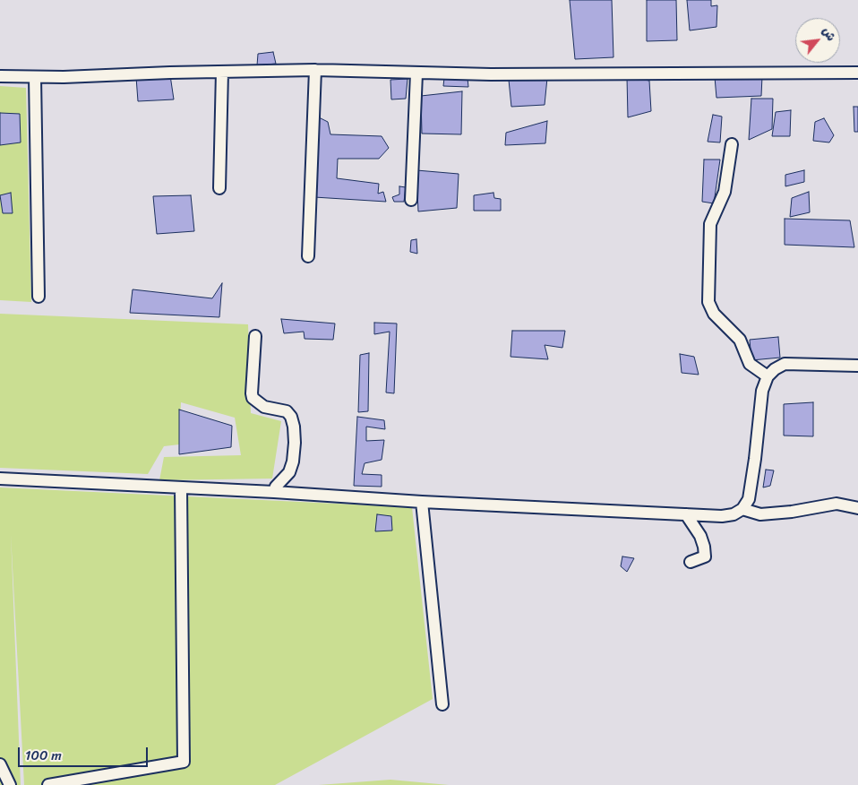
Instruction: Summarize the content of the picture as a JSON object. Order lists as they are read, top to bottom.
{
  "scale_bar": "100 m",
  "north": "top right"
}
